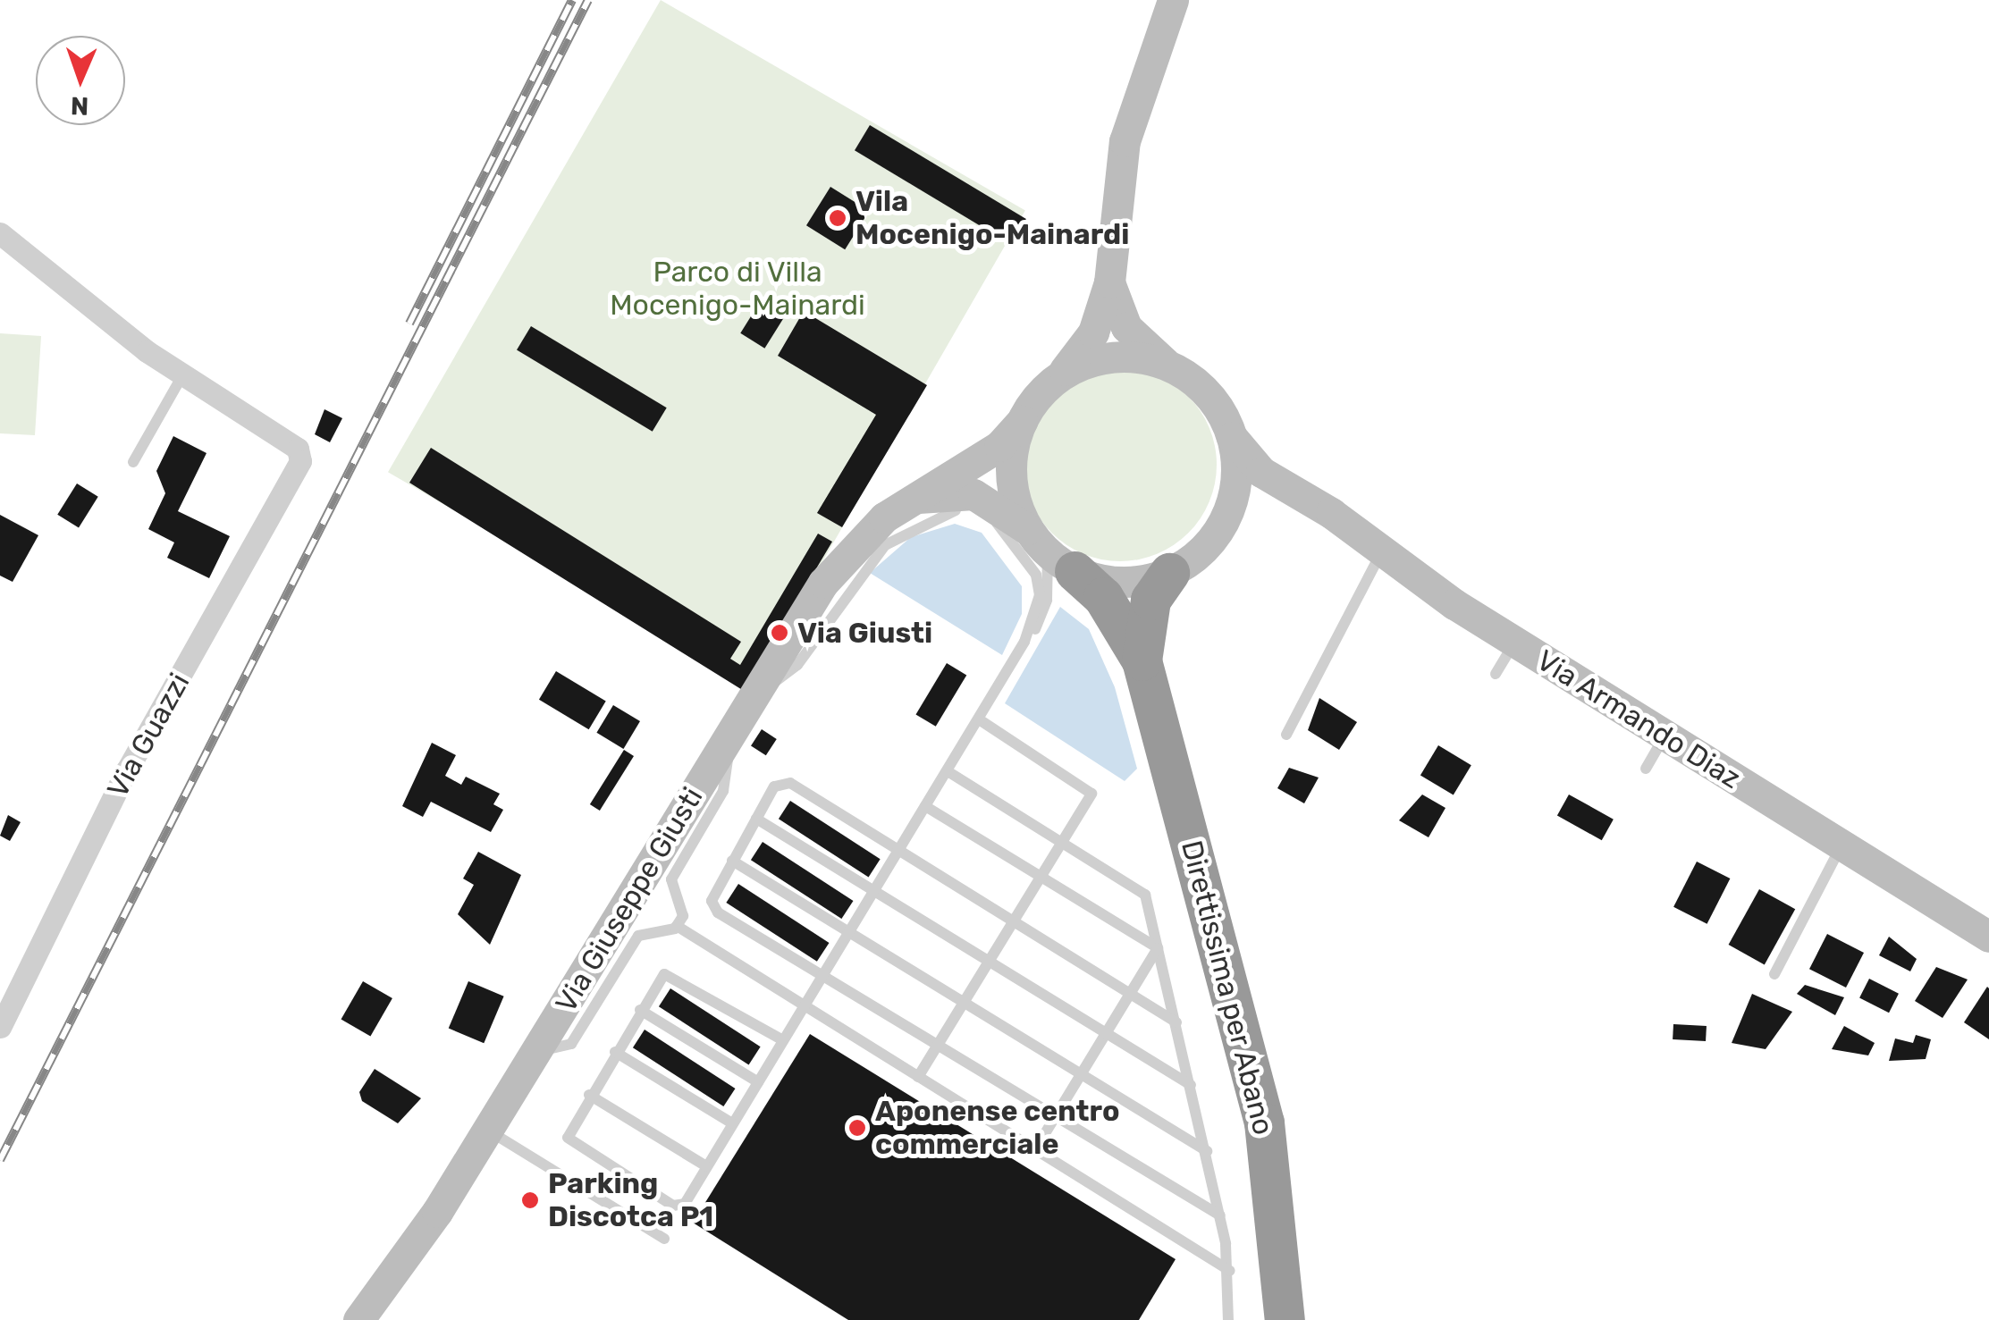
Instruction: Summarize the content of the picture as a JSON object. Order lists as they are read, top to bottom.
{
  "streets": {
    "highway": ["Direttissima per Abano"],
    "street": ["Via Armando Diaz", "Via Guazzi", "Via Giuseppe Giusti"]
  },
  "crossings": [
    ["Via Armando Diaz", "Via Giuseppe Giusti"],
    ["Via Armando Diaz", "Direttissima per Abano"],
    ["Via Giuseppe Giusti", "Direttissima per Abano"]
  ],
  "parks": ["Parco di Villa Mocenigo-Mainardi"],
  "places": [
    "Vila Mocenigo-Mainardi",
    "Via Giusti",
    "Aponense centro commerciale",
    "Parking Discotca P1"
  ],
  "north": "bottom"
}
